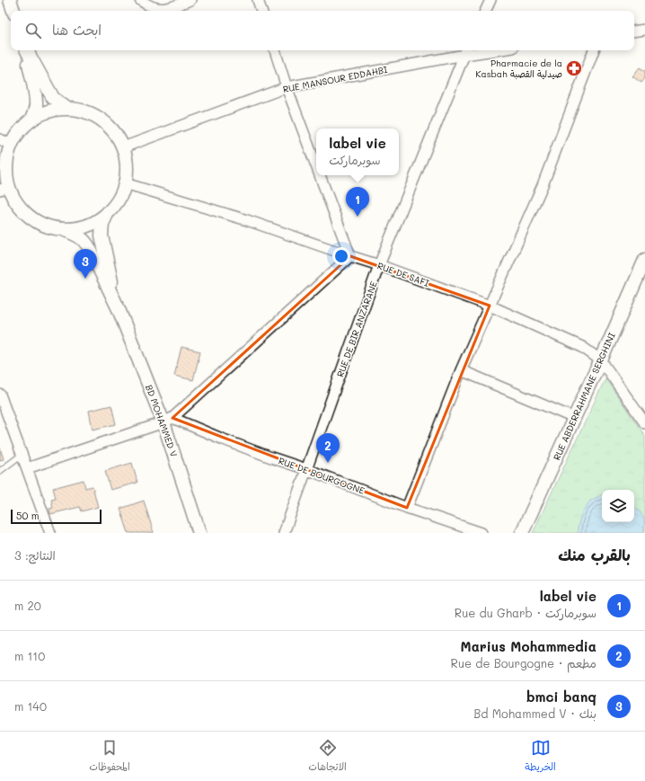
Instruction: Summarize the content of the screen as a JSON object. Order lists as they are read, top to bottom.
{
  "streets": {
    "street": [
      "RUE MANSOUR EDDAHBI",
      "RUE DE SAFI",
      "RUE DE BIR ANZARANE",
      "RUE ABDERRAHMANE SERGHINI",
      "BD MOHAMMED V",
      "RUE DE BOURGOGNE"
    ]
  },
  "crossings": [
    ["RUE MANSOUR EDDAHBI", "RUE DE SAFI"],
    ["RUE MANSOUR EDDAHBI", "RUE DE BIR ANZARANE"],
    ["RUE MANSOUR EDDAHBI", "BD MOHAMMED V"],
    ["RUE DE SAFI", "RUE DE BIR ANZARANE"],
    ["RUE DE SAFI", "RUE ABDERRAHMANE SERGHINI"],
    ["RUE DE SAFI", "BD MOHAMMED V"],
    ["RUE DE BIR ANZARANE", "RUE DE BOURGOGNE"],
    ["BD MOHAMMED V", "RUE DE BOURGOGNE"]
  ],
  "places": {
    "pharmacy": ["Pharmacie de la Kasbah صيدلية القصبة"]
  },
  "scale_bar": "50 m",
  "page": {
    "search": "ابحث هنا",
    "popup": ["label vie", "سوبرماركت"],
    "pins": ["1", "3", "2"],
    "scale": "50 m",
    "heading": ["بالقرب منك", "النتائج: 3"],
    "list": [
      {
        "mark": "1",
        "name": "label vie",
        "note": "سوبرماركت · Rue du Gharb",
        "value": "20 m"
      },
      {
        "mark": "2",
        "name": "Marius Mohammedia",
        "note": "مطعم · Rue de Bourgogne",
        "value": "110 m"
      },
      {
        "mark": "3",
        "name": "bmci banq",
        "note": "بنك · Bd Mohammed V",
        "value": "140 m"
      }
    ],
    "nav": ["الخريطة", "الاتجاهات", "المحفوظات"]
  }
}
